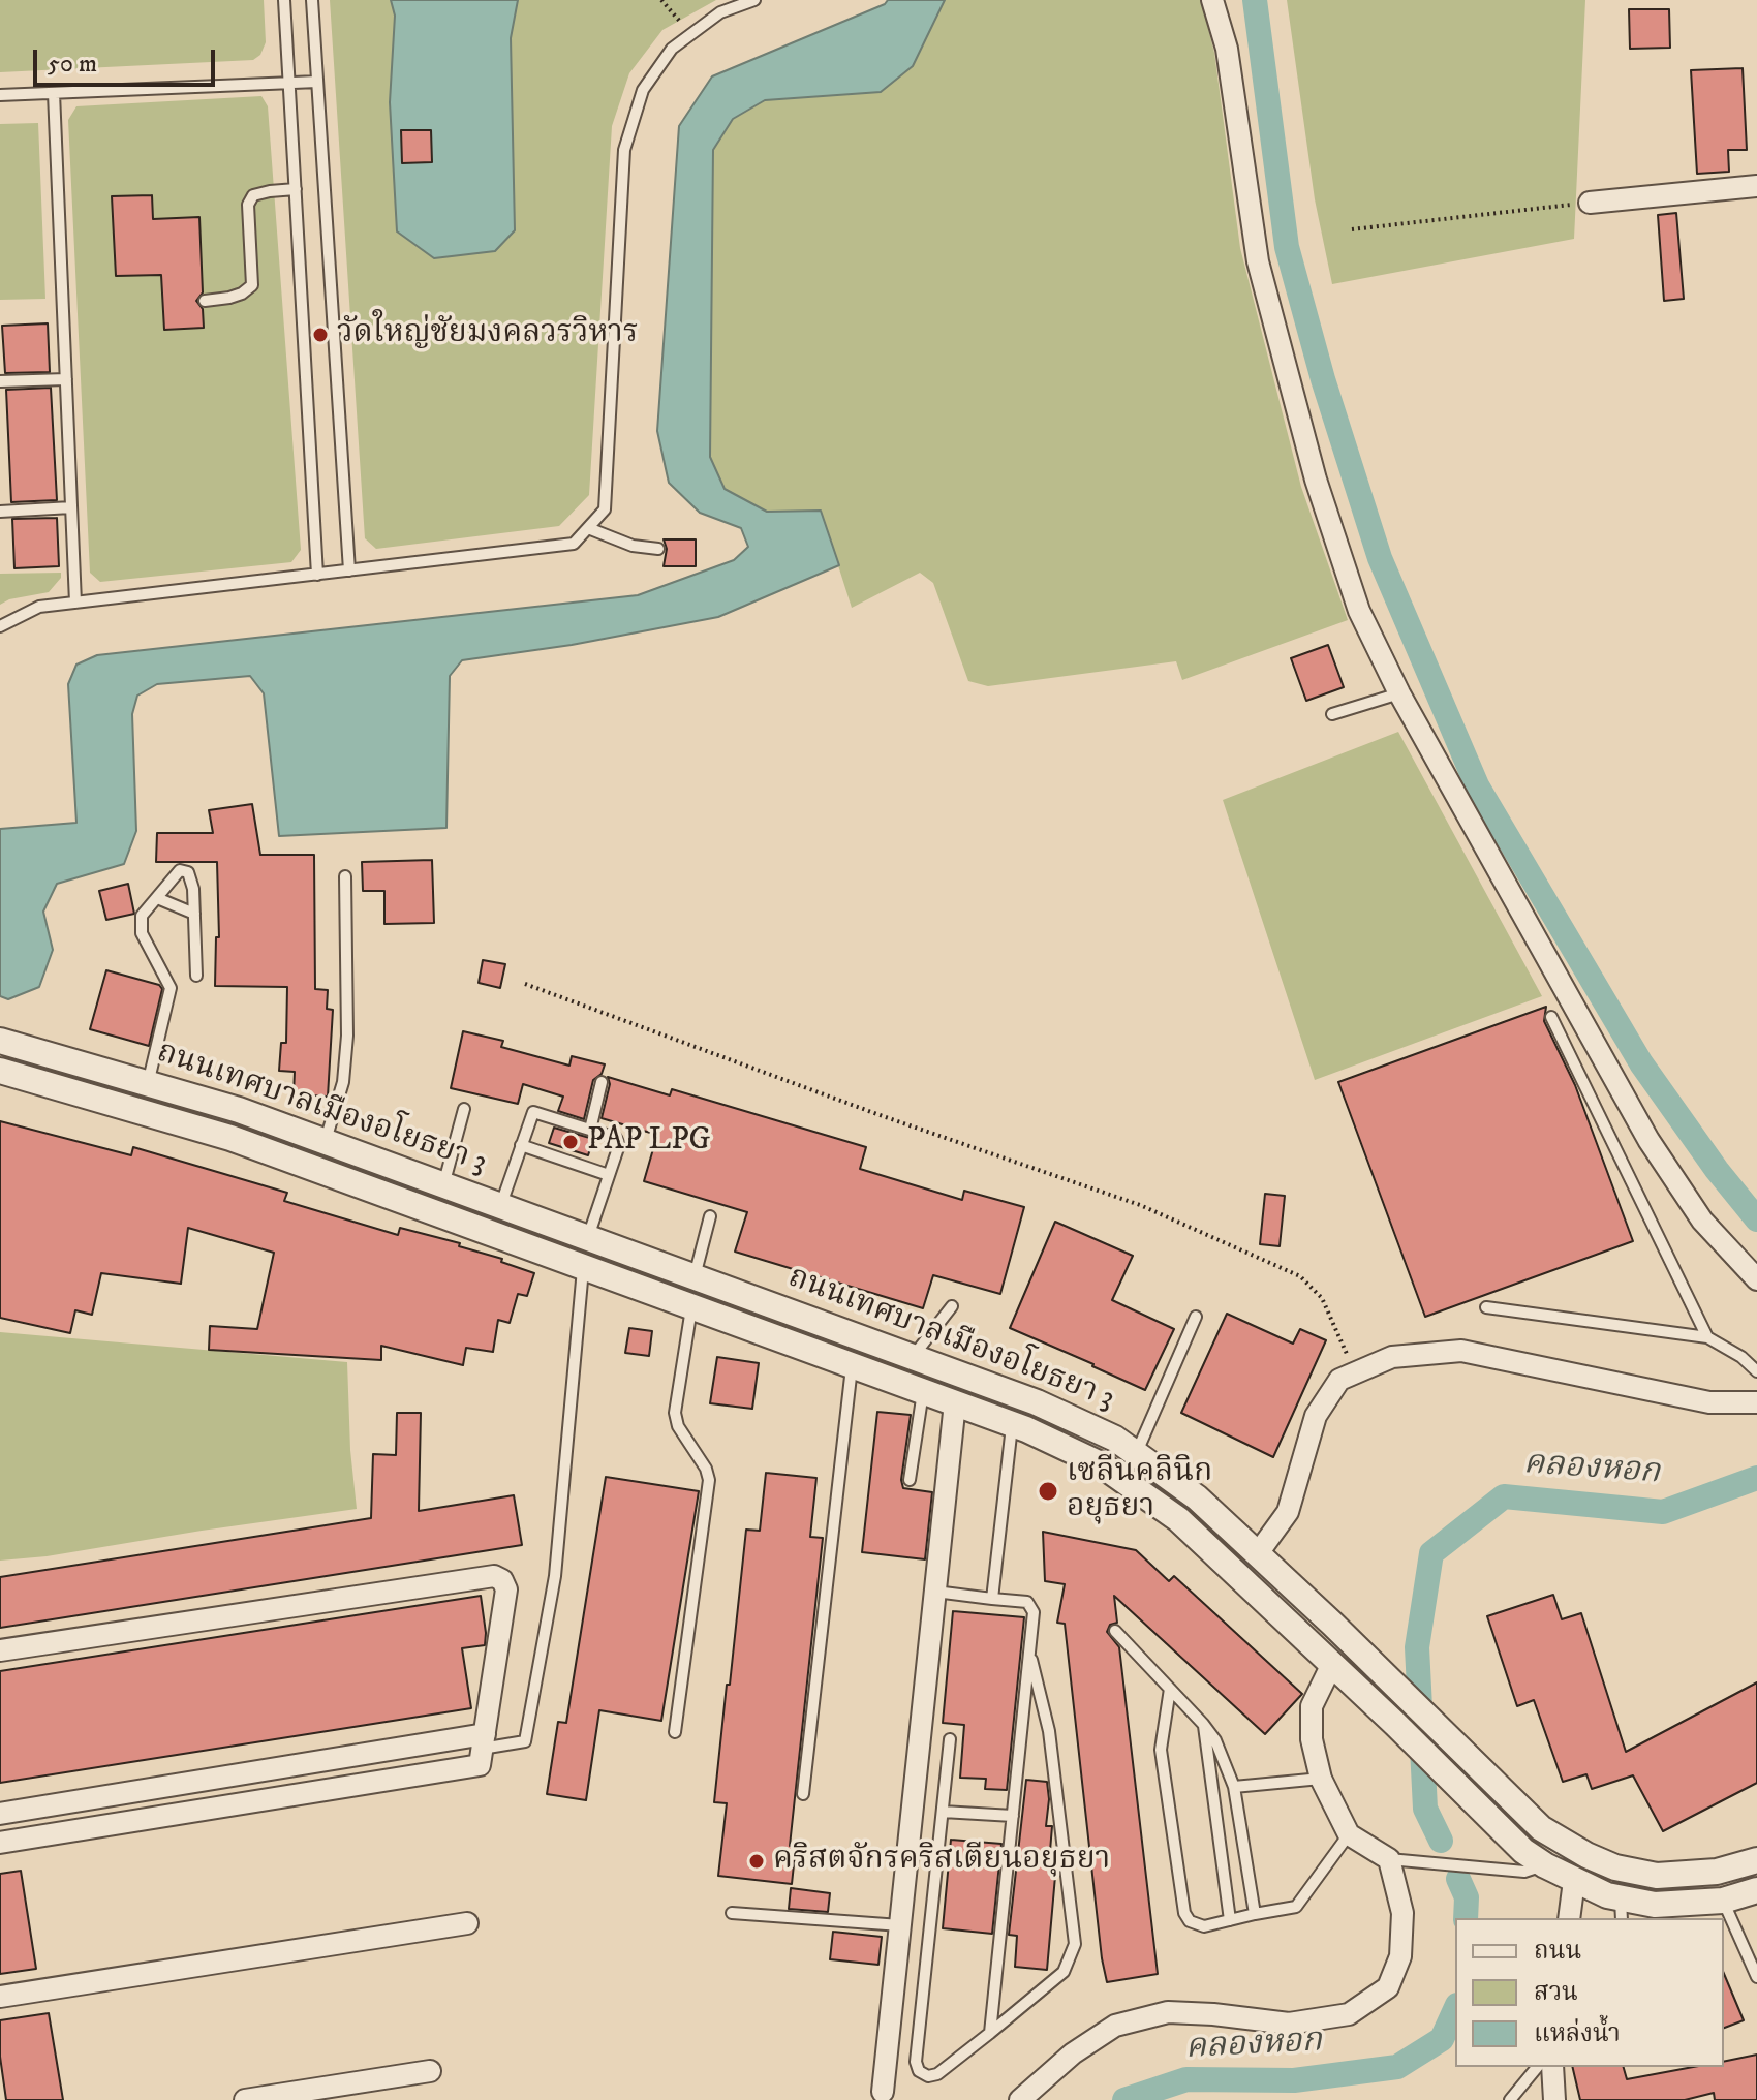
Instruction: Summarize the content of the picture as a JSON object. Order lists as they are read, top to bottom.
{
  "streets": {
    "street": ["ถนนเทศบาลเมืองอโยธยา 3"]
  },
  "water": ["คลองหอก"],
  "places": [
    "วัดใหญ่ชัยมงคลวรวิหาร",
    "PAP LPG",
    "เซลีนคลินิก อยุธยา",
    "คริสตจักรคริสเตียนอยุธยา"
  ],
  "legend": ["ถนน", "สวน", "แหล่งน้ำ"],
  "scale_bar": "50 m"
}
